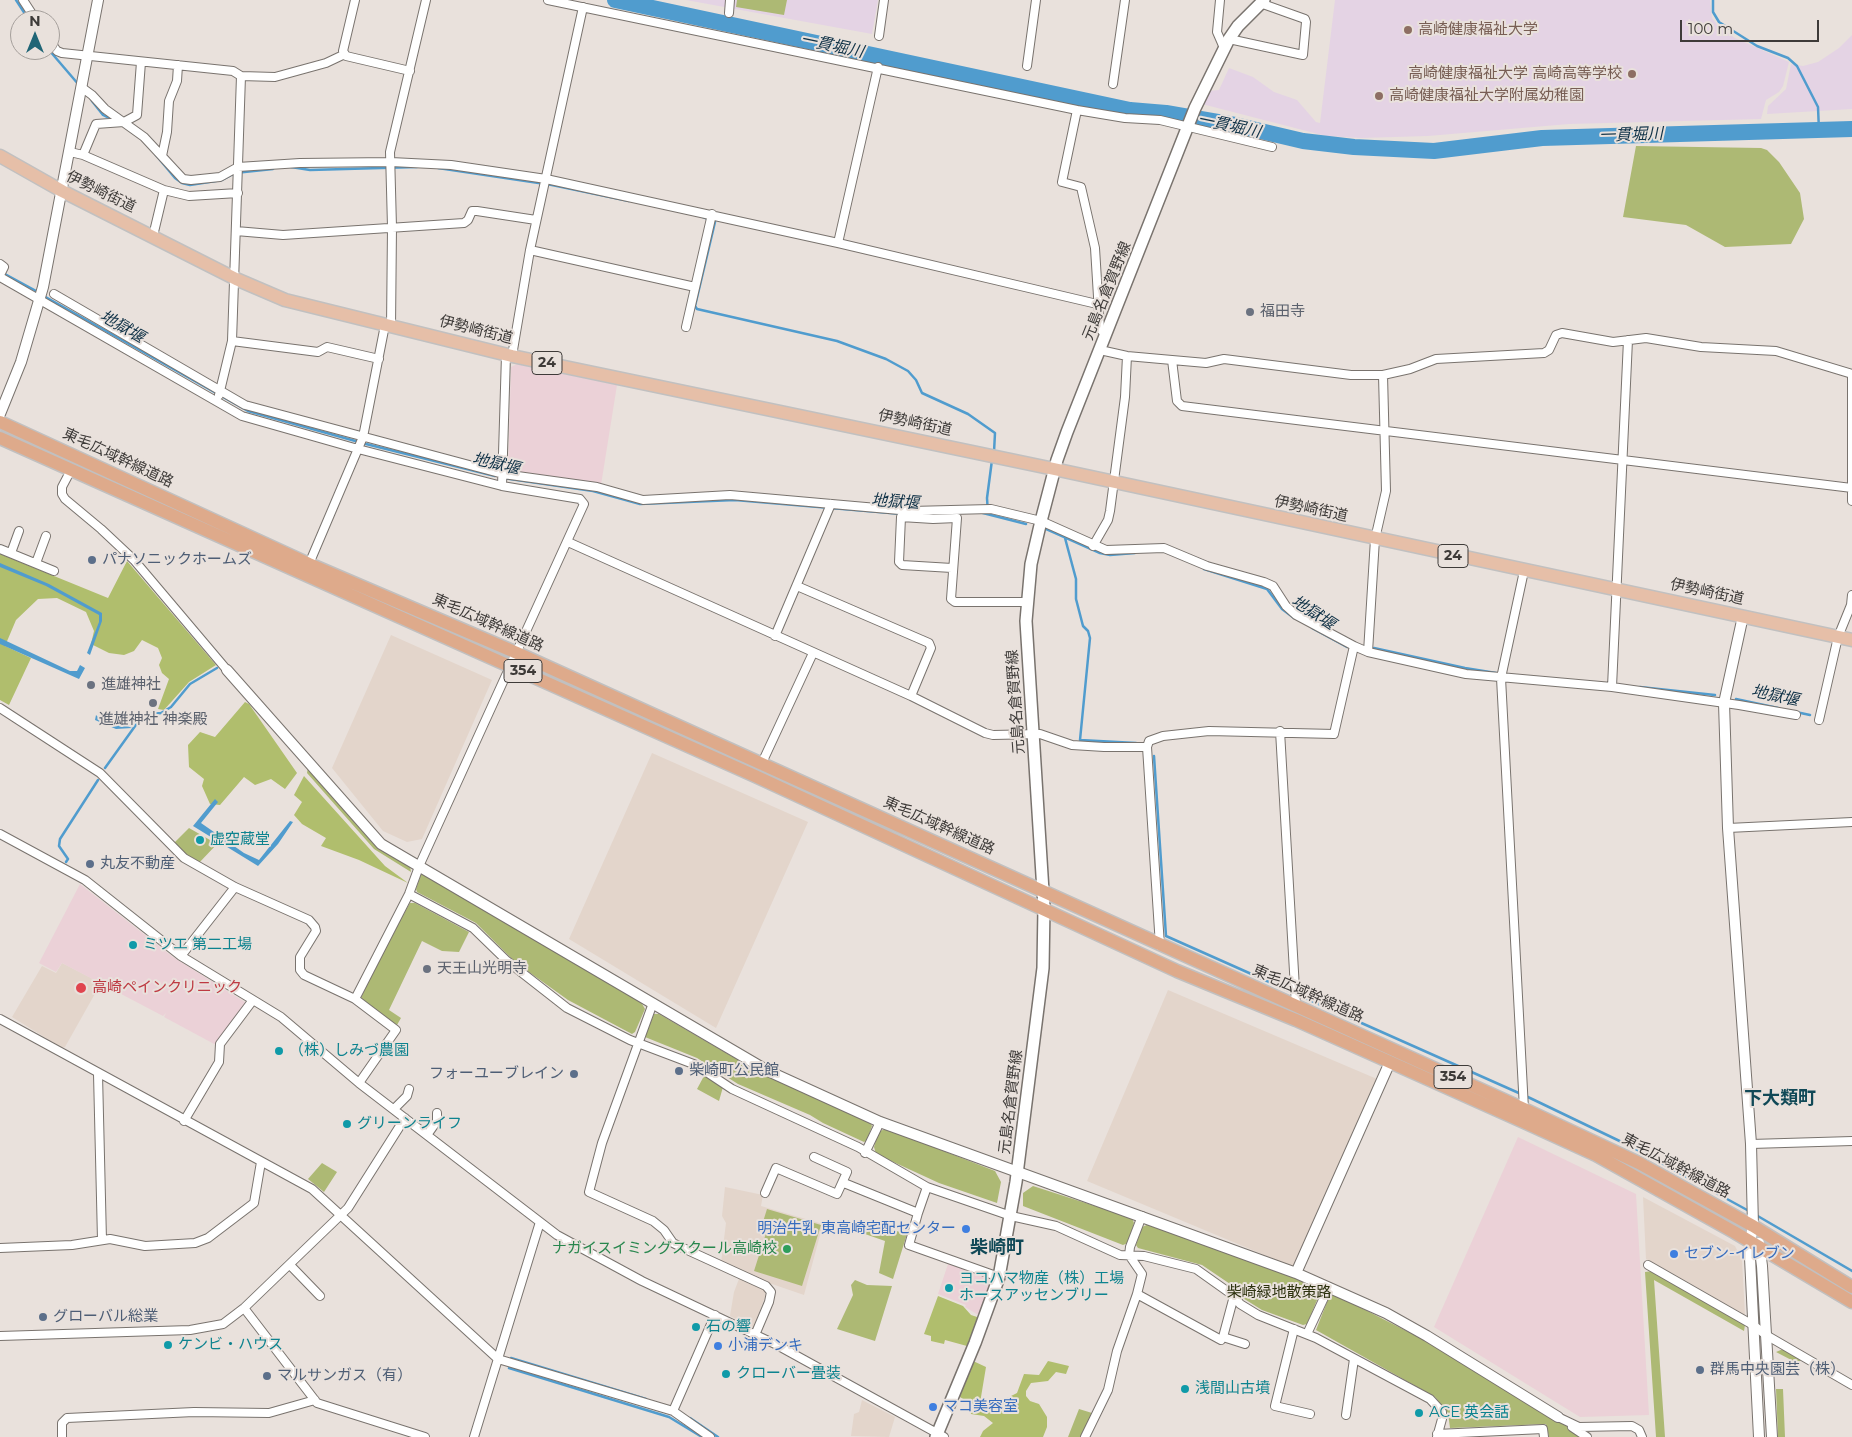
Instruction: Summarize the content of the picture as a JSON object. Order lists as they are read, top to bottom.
{
  "streets": {
    "highway": ["東毛広域幹線道路", "354"],
    "main road": ["伊勢崎街道", "元島名倉賀野線", "24"]
  },
  "crossings": [
    ["伊勢崎街道", "元島名倉賀野線"],
    ["元島名倉賀野線", "東毛広域幹線道路"]
  ],
  "districts": ["下大類町", "柴崎町"],
  "water": ["一貫堀川", "地獄堰"],
  "parks": ["柴崎緑地散策路"],
  "places": [
    "高崎健康福祉大学",
    "高崎健康福祉大学 高崎高等学校",
    "高崎健康福祉大学附属幼稚園",
    "福田寺",
    "パナソニックホームズ",
    "進雄神社",
    "進雄神社 神楽殿",
    "虚空蔵堂",
    "丸友不動産",
    "ミツエ 第二工場",
    "天王山光明寺",
    "高崎ペインクリニック",
    "（株）しみづ農園",
    "柴崎町公民館",
    "フォーユーブレイン",
    "グリーンライフ",
    "明治牛乳 東高崎宅配センター",
    "ナガイスイミングスクール高崎校",
    "セブン-イレブン",
    "ヨコハマ物産（株）工場 ホースアッセンブリー",
    "グローバル総業",
    "石の響",
    "ケンビ・ハウス",
    "小浦デンキ",
    "群馬中央園芸（株）",
    "クローバー畳装",
    "マルサンガス（有）",
    "浅間山古墳",
    "マコ美容室",
    "ACE 英会話"
  ],
  "scale_bar": "100 m",
  "north": "top"
}
